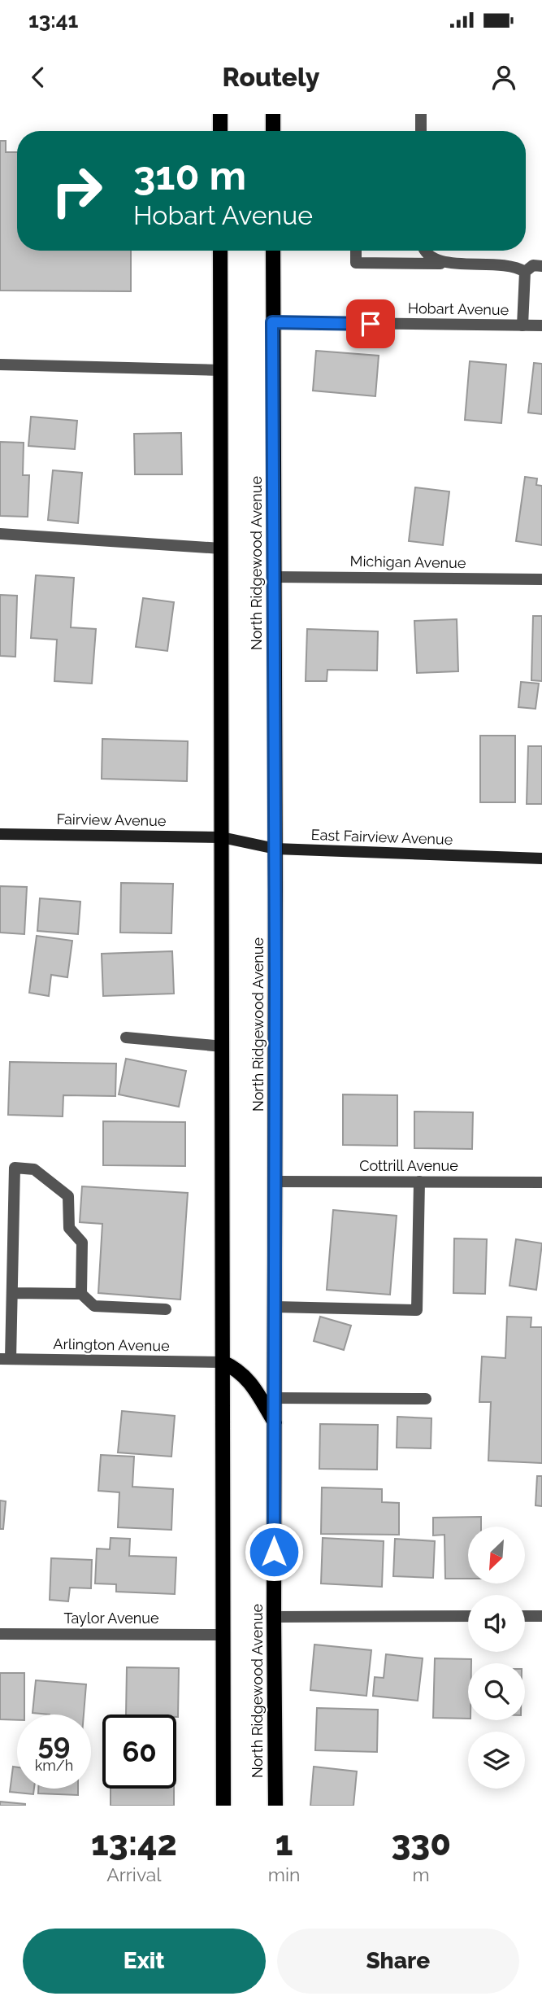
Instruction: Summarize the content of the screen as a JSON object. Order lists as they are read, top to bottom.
{
  "streets": {
    "main road": ["North Ridgewood Avenue", "Fairview Avenue", "East Fairview Avenue"],
    "street": [
      "Hobart Avenue",
      "Michigan Avenue",
      "Cottrill Avenue",
      "Arlington Avenue",
      "Taylor Avenue"
    ]
  },
  "crossings": [
    ["Hobart Avenue", "North Ridgewood Avenue"],
    ["Michigan Avenue", "North Ridgewood Avenue"],
    ["North Ridgewood Avenue", "East Fairview Avenue"],
    ["North Ridgewood Avenue", "Cottrill Avenue"],
    ["Fairview Avenue", "East Fairview Avenue"]
  ],
  "north": "bottom left",
  "page": {
    "status": "13:41",
    "header": "Routely",
    "turn": ["310 m", "Hobart Avenue"],
    "speed": "59 km/h",
    "limit": "60",
    "eta": [
      "13:42",
      "Arrival",
      "1",
      "min",
      "330",
      "m"
    ],
    "buttons": ["Exit", "Share"]
  }
}
